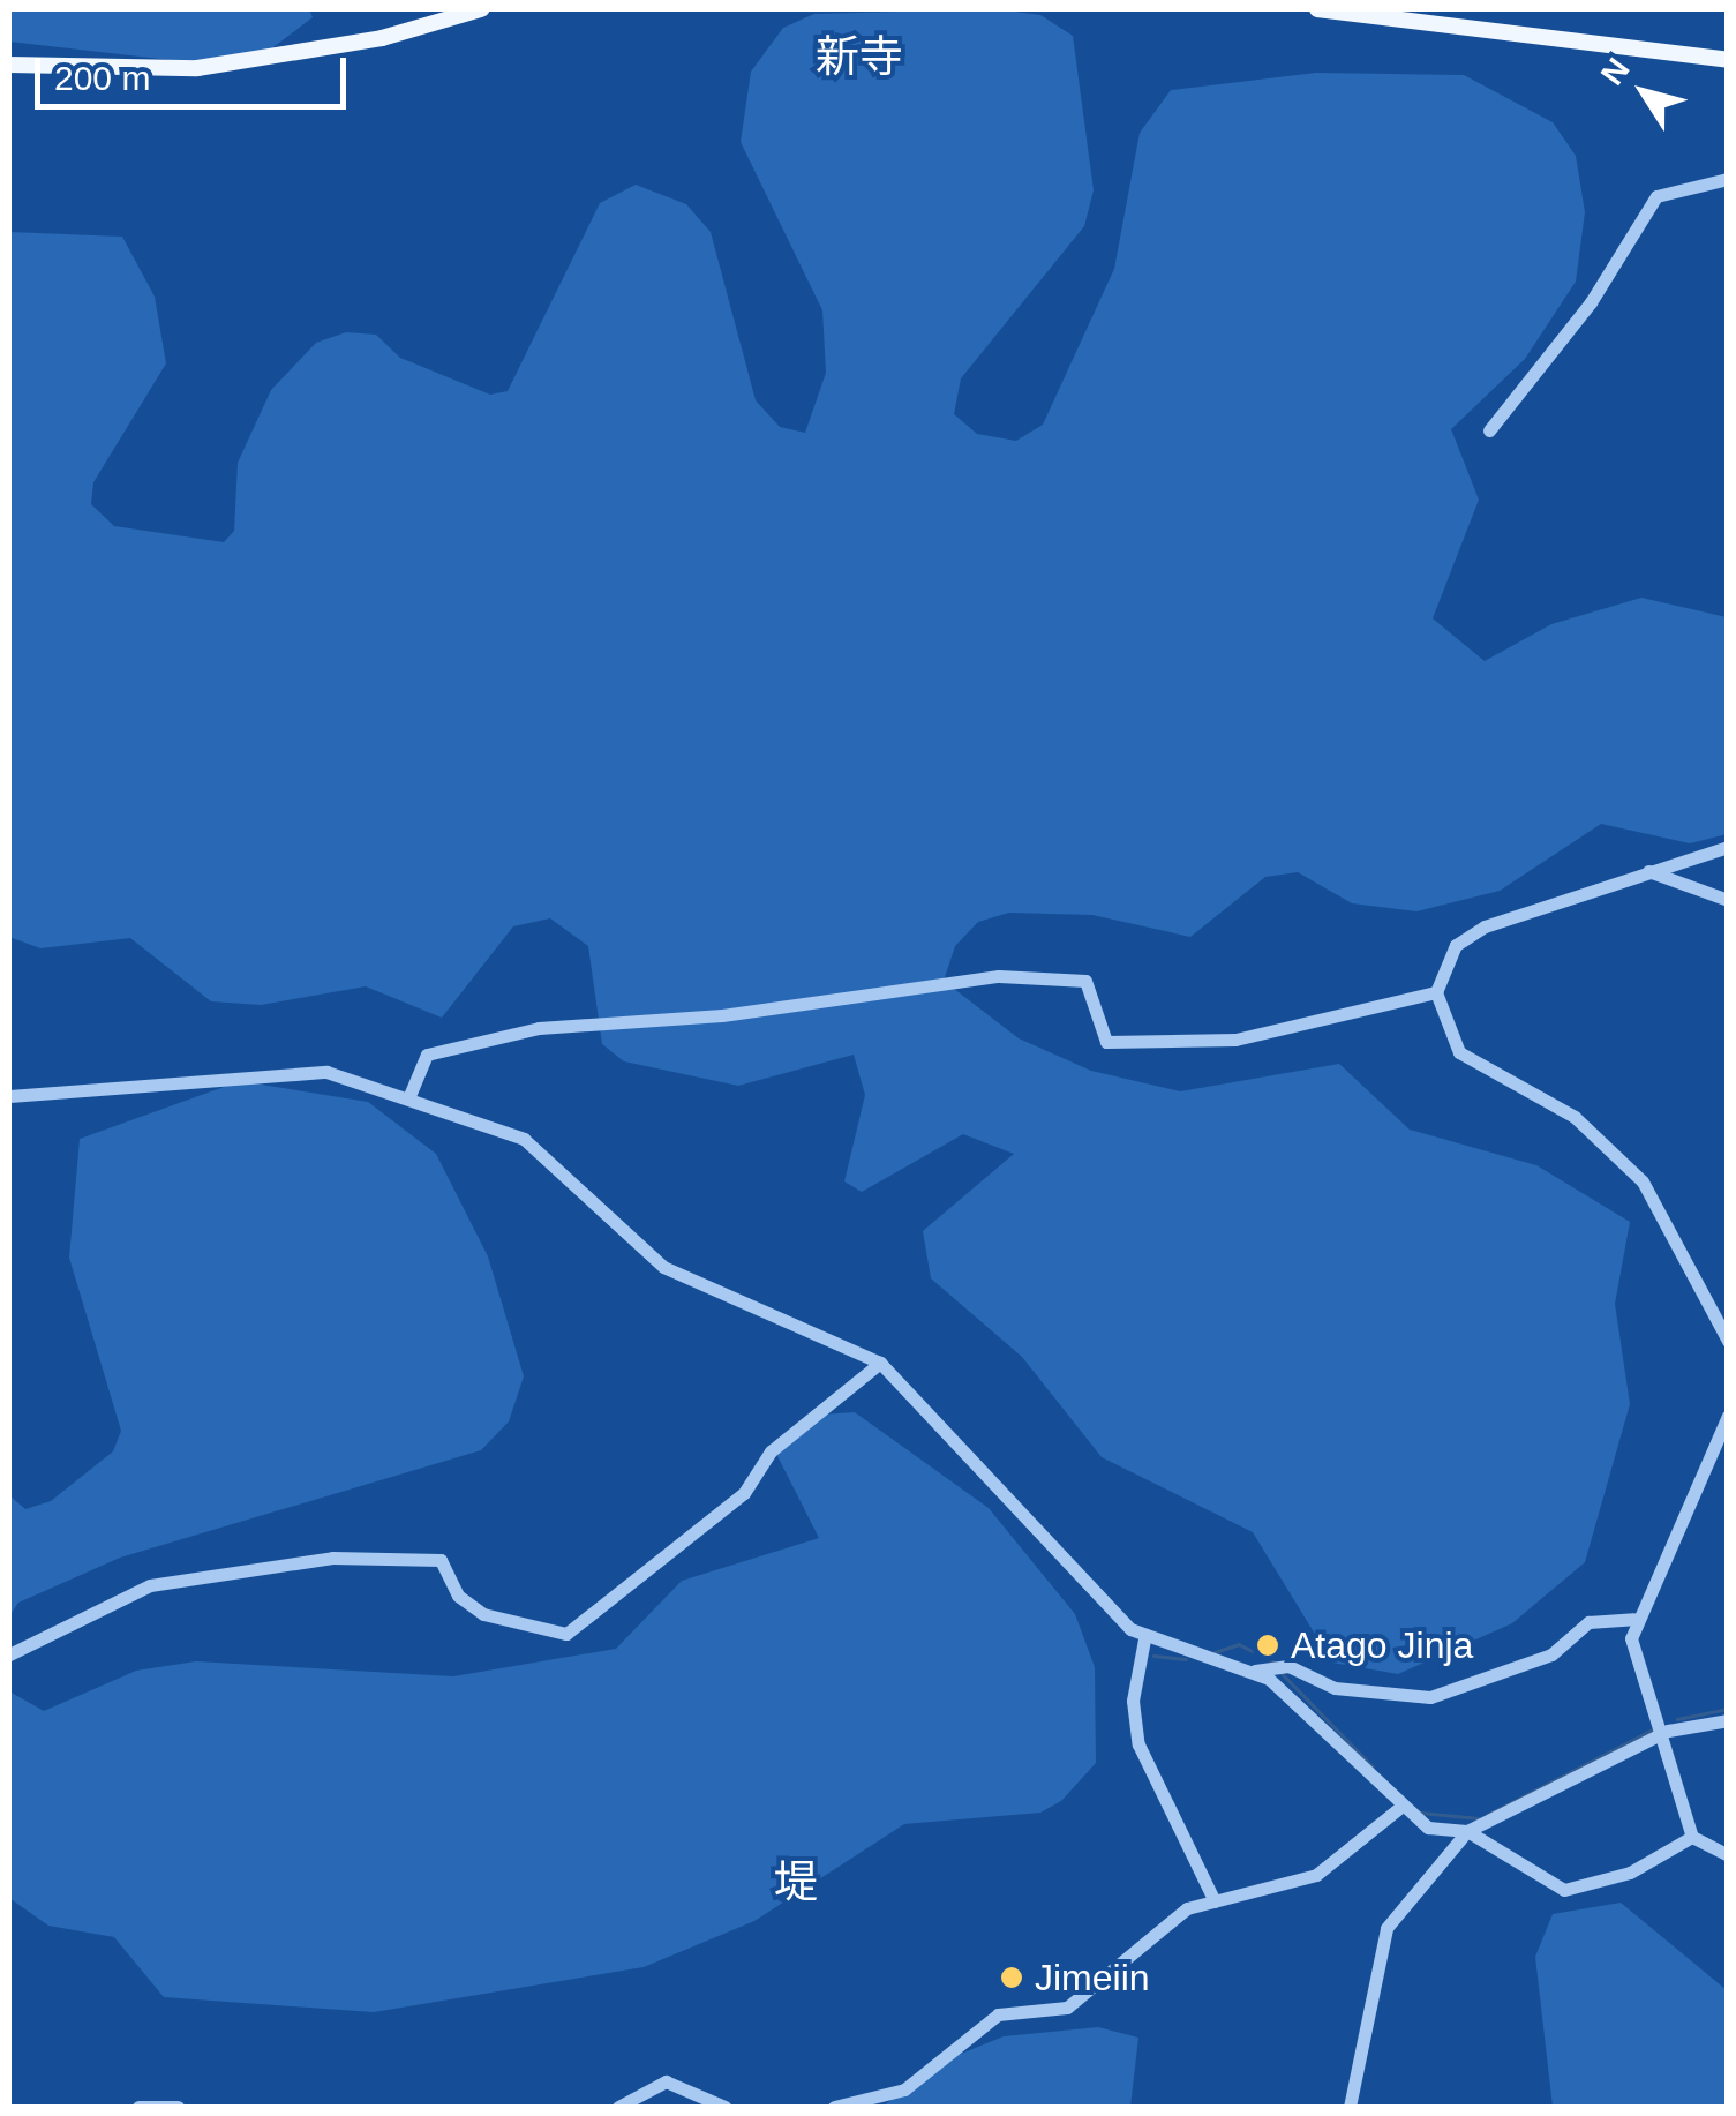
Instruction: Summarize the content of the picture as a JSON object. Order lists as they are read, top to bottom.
{
  "districts": ["新寺", "堤"],
  "places": ["Atago Jinja", "Jimeiin"],
  "scale_bar": "200 m",
  "north": "top left"
}
